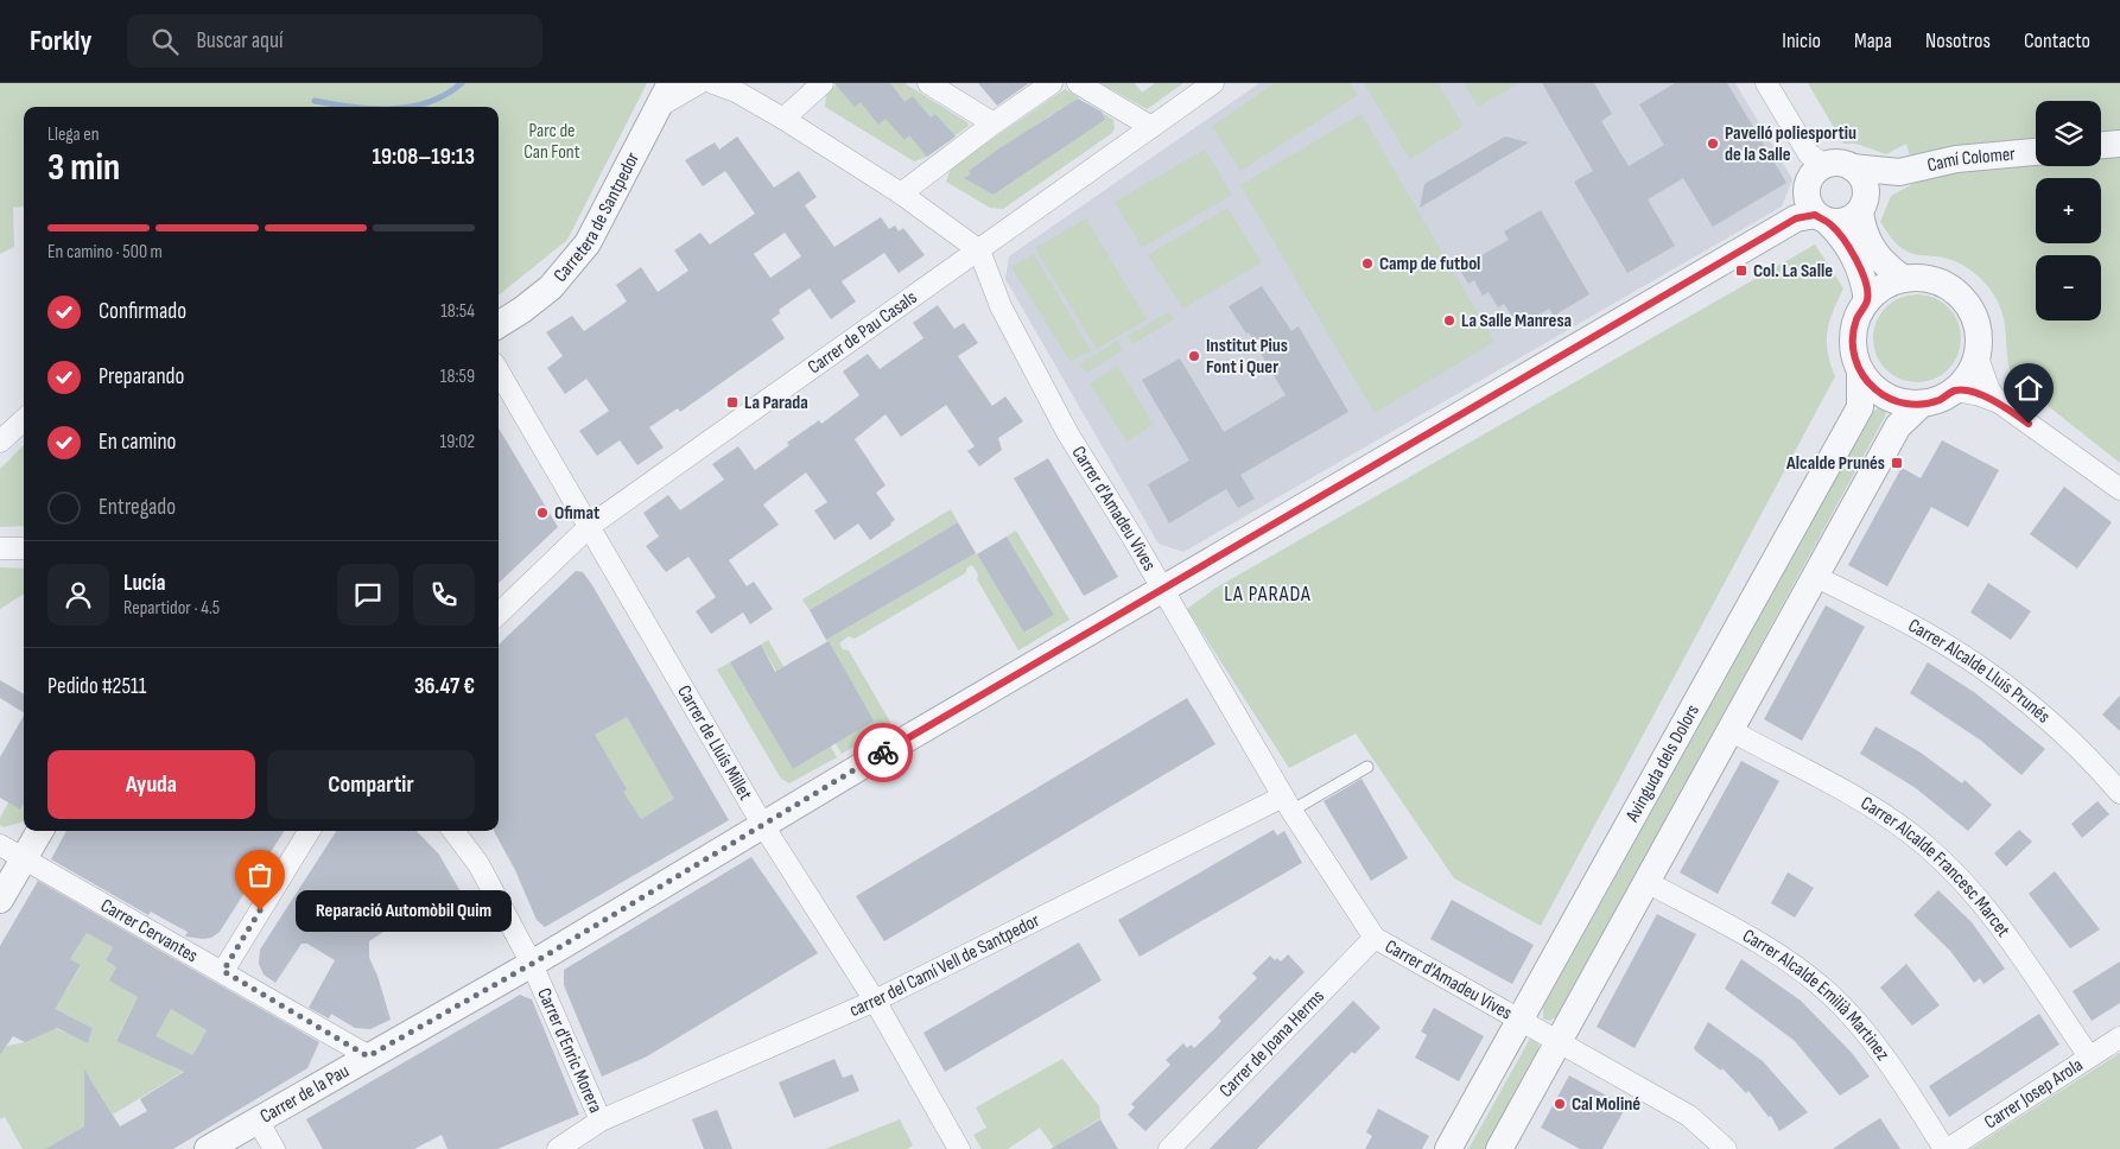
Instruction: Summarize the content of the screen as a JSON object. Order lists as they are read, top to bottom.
{
  "streets": {
    "street": [
      "Camí Colomer",
      "Carretera de Santpedor",
      "Carrer de Pau Casals",
      "Carrer d'Amadeu Vives",
      "Carrer Alcalde Lluís Prunés",
      "Carrer de Lluís Millet",
      "Avinguda dels Dolors",
      "Carrer Alcalde Francesc Marcet",
      "Carrer Cervantes",
      "carrer del Camí Vell de Santpedor",
      "Carrer Alcalde Emilià Martinez",
      "Carrer de Joana Herms",
      "Carrer d'Enric Morera",
      "Carrer de la Pau",
      "Carrer Josep Arola"
    ]
  },
  "crossings": [
    ["Camí Colomer", "Carrer de la Pau"],
    ["Carrer de Pau Casals", "Carrer d'Amadeu Vives"],
    ["Carrer de Pau Casals", "Carrer de Lluís Millet"],
    ["Carrer d'Amadeu Vives", "Avinguda dels Dolors"],
    ["Carrer d'Amadeu Vives", "carrer del Camí Vell de Santpedor"],
    ["Carrer d'Amadeu Vives", "Carrer de Joana Herms"],
    ["Carrer d'Amadeu Vives", "Carrer de la Pau"],
    ["Carrer de Lluís Millet", "carrer del Camí Vell de Santpedor"],
    ["Carrer de Lluís Millet", "Carrer de la Pau"],
    ["Carrer Alcalde Francesc Marcet", "Carrer Josep Arola"],
    ["Carrer Cervantes", "Carrer de la Pau"],
    ["carrer del Camí Vell de Santpedor", "Carrer d'Enric Morera"],
    ["Carrer Alcalde Emilià Martinez", "Carrer Josep Arola"],
    ["Carrer d'Enric Morera", "Carrer de la Pau"]
  ],
  "districts": ["LA PARADA"],
  "parks": ["Parc de Can Font"],
  "places": {
    "other": [
      "Pavelló poliesportiu de la Salle",
      "Camp de futbol",
      "La Salle Manresa",
      "Institut Pius Font i Quer",
      "Ofimat",
      "Reparació Automòbil Quim",
      "Cal Moliné"
    ],
    "transit": ["Col. La Salle", "La Parada", "Alcalde Prunés"]
  },
  "page": {
    "header": "Forkly",
    "search": "Buscar aquí",
    "nav": [
      "Inicio",
      "Mapa",
      "Nosotros",
      "Contacto"
    ],
    "map_buttons": ["+", "−"],
    "heading": ["3 min", "Llega en", "19:08–19:13"],
    "panel": [
      "Lucía",
      "Repartidor · 4.5",
      "Pedido #2511",
      "36.47 €"
    ],
    "bar": "En camino · 500 m",
    "list": [
      ["Confirmado", "18:54"],
      ["Preparando", "18:59"],
      ["En camino", "19:02"],
      "Entregado"
    ],
    "buttons": ["Ayuda", "Compartir"],
    "bubble": "Reparació Automòbil Quim"
  }
}
